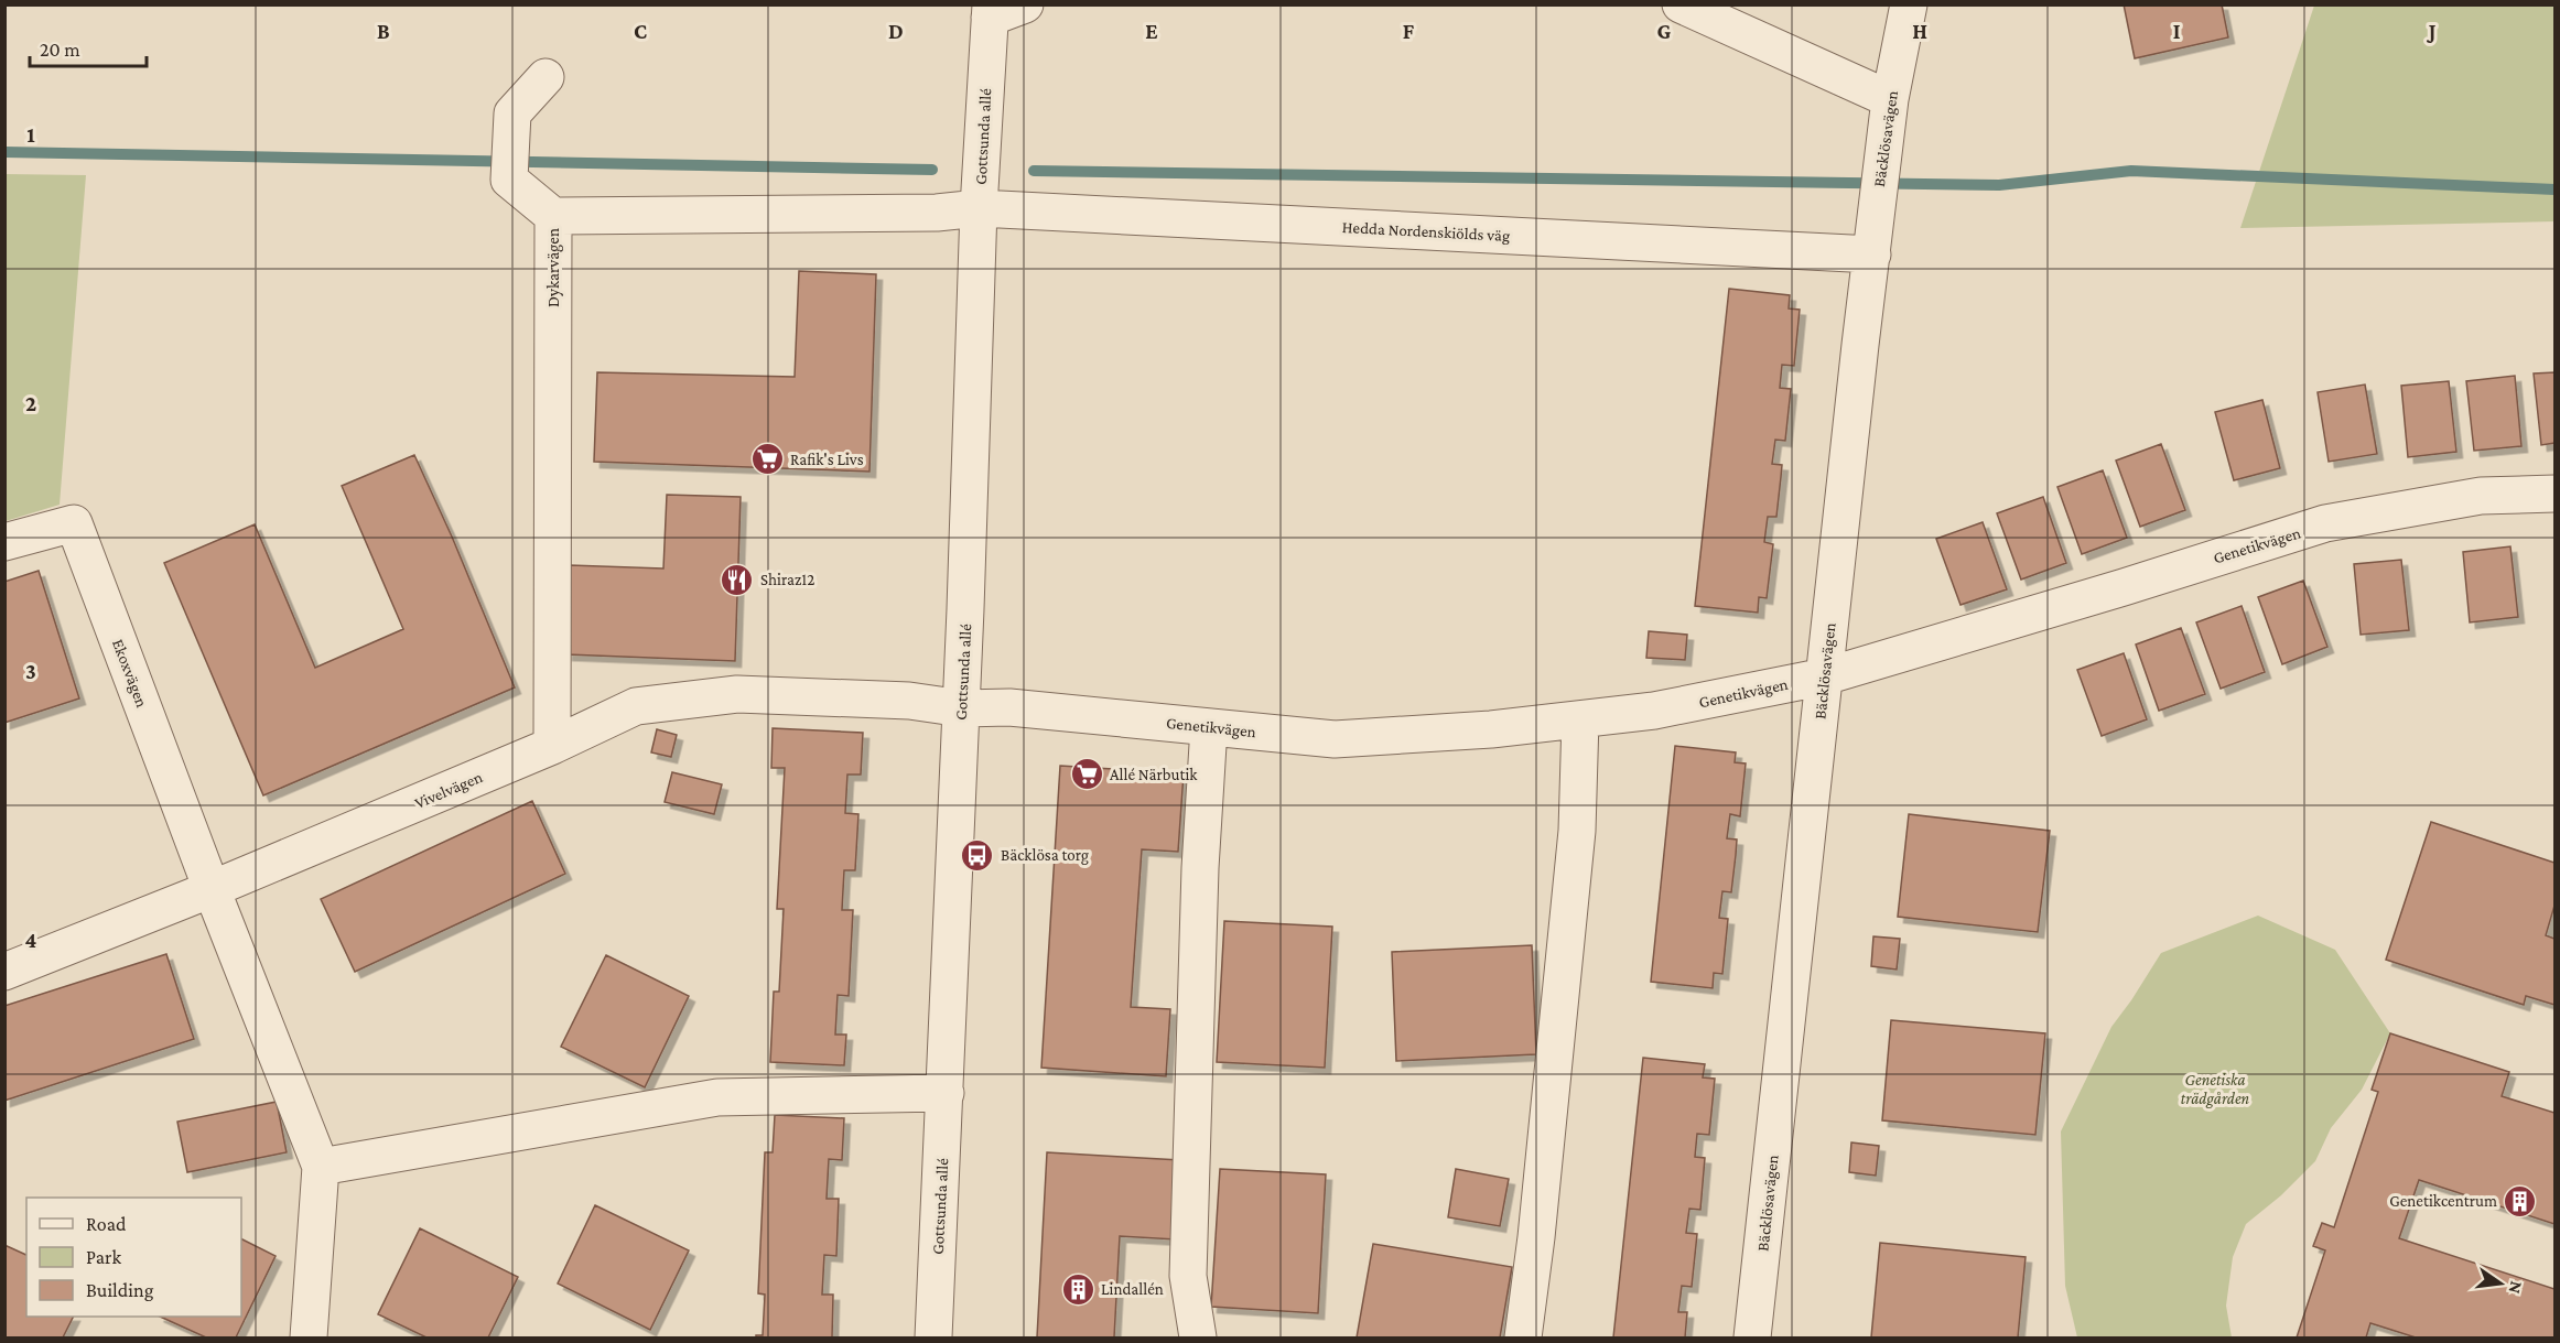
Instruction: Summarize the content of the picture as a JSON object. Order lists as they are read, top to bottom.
{
  "streets": {
    "street": [
      "Gottsunda allé",
      "Bäcklösavägen",
      "Hedda Nordenskiölds väg",
      "Dykarvägen",
      "Genetikvägen",
      "Ekoxvägen",
      "Vivelvägen"
    ]
  },
  "crossings": [
    ["Gottsunda allé", "Hedda Nordenskiölds väg"],
    ["Gottsunda allé", "Dykarvägen"],
    ["Gottsunda allé", "Genetikvägen"],
    ["Bäcklösavägen", "Hedda Nordenskiölds väg"],
    ["Bäcklösavägen", "Genetikvägen"],
    ["Hedda Nordenskiölds väg", "Dykarvägen"],
    ["Dykarvägen", "Vivelvägen"],
    ["Genetikvägen", "Vivelvägen"],
    ["Ekoxvägen", "Vivelvägen"]
  ],
  "parks": ["Genetiska trädgården"],
  "places": {
    "supermarket": ["Rafik's Livs", "Allé Närbutik"],
    "restaurant": ["Shiraz12"],
    "bus stop": ["Bäcklösa torg"],
    "building": ["Genetikcentrum", "Lindallén"]
  },
  "legend": ["Road", "Park", "Building"],
  "scale_bar": "20 m",
  "north": "right",
  "grid": {
    "columns": [
      "B",
      "C",
      "D",
      "E",
      "F",
      "G",
      "H",
      "I",
      "J"
    ],
    "rows": [
      "1",
      "2",
      "3",
      "4"
    ]
  }
}
